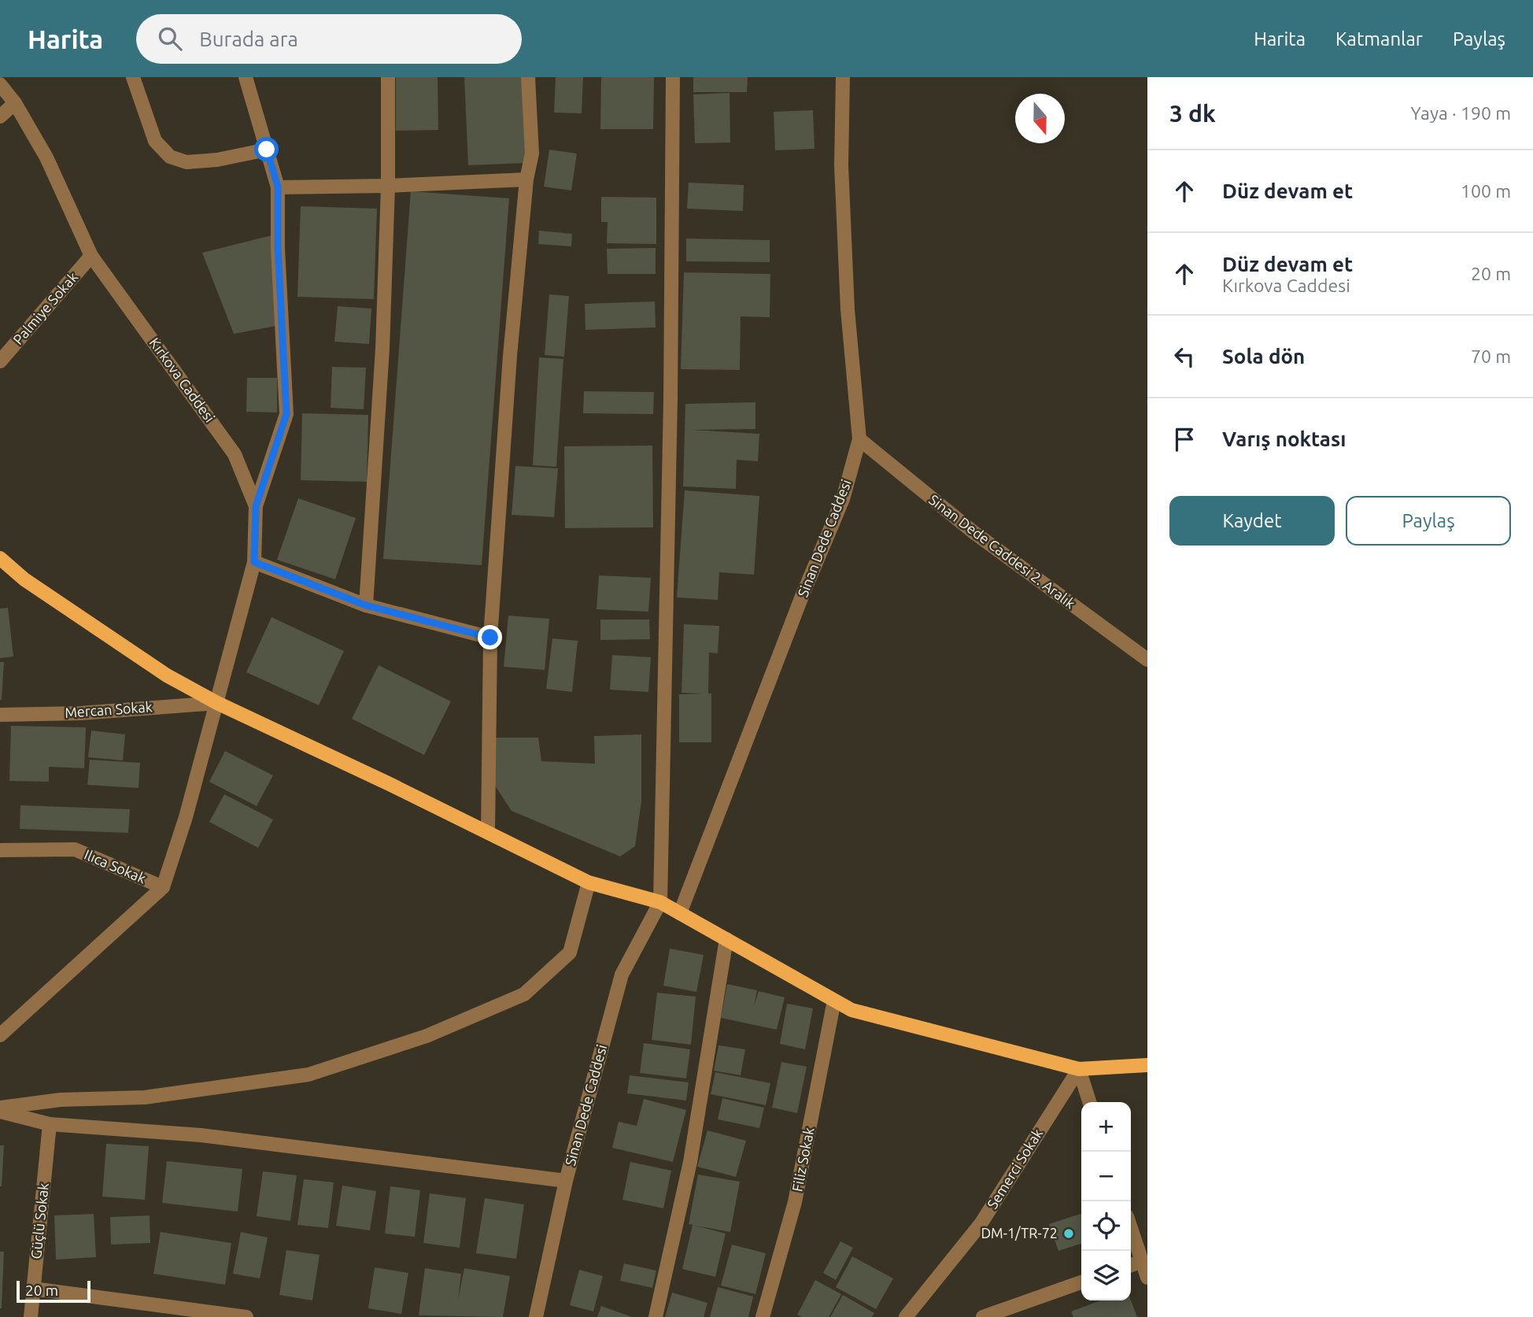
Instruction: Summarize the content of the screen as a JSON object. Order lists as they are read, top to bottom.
{
  "streets": {
    "street": [
      "Palmiye Sokak",
      "Kırkova Caddesi",
      "Sinan Dede Caddesi",
      "Sinan Dede Caddesi 2. Aralık",
      "Mercan Sokak",
      "Ilıca Sokak",
      "Filiz Sokak",
      "Semerci Sokak",
      "Güçlü Sokak"
    ]
  },
  "crossings": [
    ["Palmiye Sokak", "Kırkova Caddesi"],
    ["Kırkova Caddesi", "Mercan Sokak"],
    ["Kırkova Caddesi", "Ilıca Sokak"],
    ["Sinan Dede Caddesi", "Sinan Dede Caddesi 2. Aralık"]
  ],
  "places": ["DM-1/TR-72"],
  "scale_bar": "20 m",
  "north": "bottom",
  "page": {
    "header": "Harita",
    "search": "Burada ara",
    "nav": ["Harita", "Katmanlar", "Paylaş"],
    "heading": ["3 dk", "Yaya · 190 m"],
    "list": [
      ["Düz devam et", "100 m"],
      ["Düz devam et", "Kırkova Caddesi", "20 m"],
      ["Sola dön", "70 m"],
      "Varış noktası"
    ],
    "buttons": ["Kaydet", "Paylaş"],
    "map_buttons": ["+", "−"],
    "scale": "20 m"
  }
}
